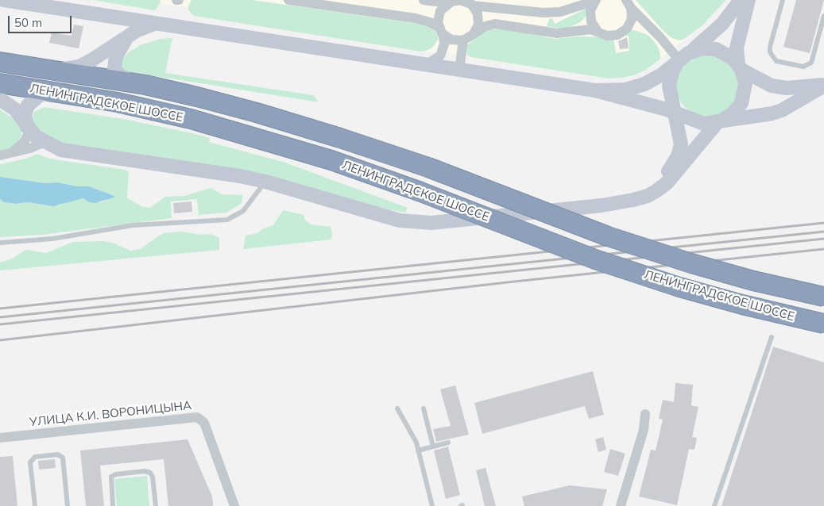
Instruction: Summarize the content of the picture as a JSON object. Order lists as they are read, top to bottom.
{
  "streets": {
    "highway": ["ЛЕНИНГРАДСКОЕ ШОССЕ"],
    "street": ["УЛИЦА К.И. ВОРОНИЦЫНА"]
  },
  "scale_bar": "50 m"
}
